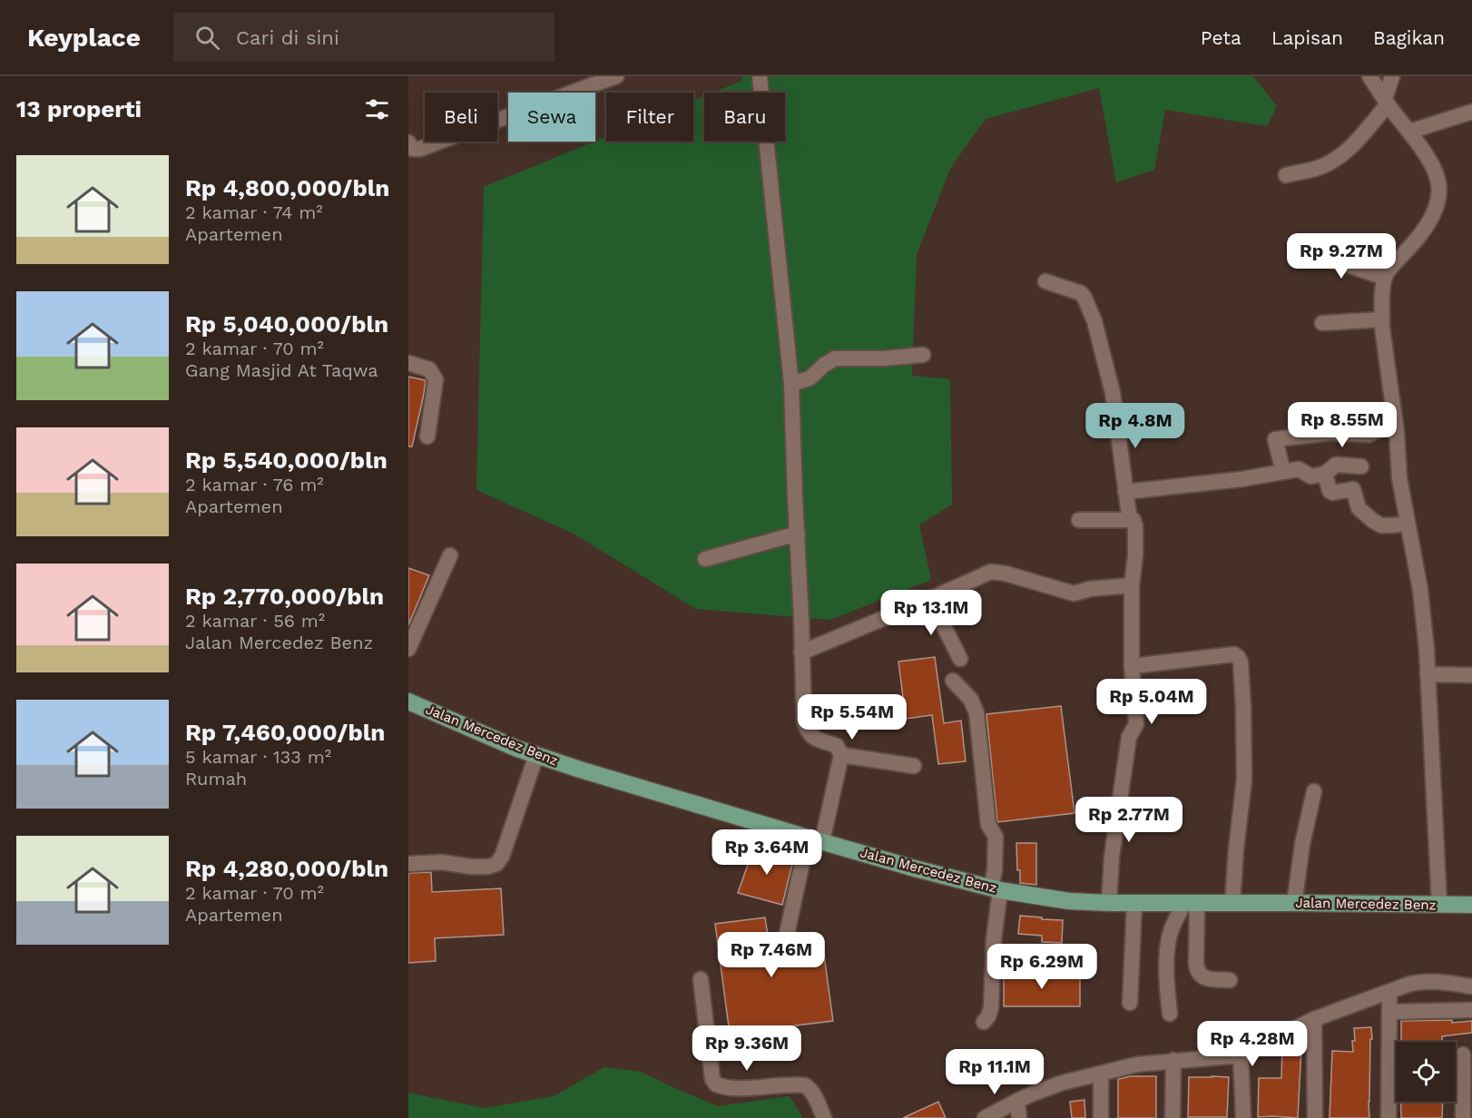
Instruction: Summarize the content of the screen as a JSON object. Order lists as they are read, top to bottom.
{
  "streets": {
    "main road": ["Jalan Mercedez Benz"]
  },
  "page": {
    "header": "Keyplace",
    "search": "Cari di sini",
    "nav": ["Peta", "Lapisan", "Bagikan"],
    "heading": "13 properti",
    "chip": [
      "Beli",
      "Sewa",
      "Filter",
      "Baru"
    ],
    "list": [
      {
        "name": "Rp 4,800,000/bln",
        "note": "2 kamar · 74 m² · Apartemen"
      },
      {
        "name": "Rp 5,040,000/bln",
        "note": "2 kamar · 70 m² · Gang Masjid At Taqwa"
      },
      {
        "name": "Rp 5,540,000/bln",
        "note": "2 kamar · 76 m² · Apartemen"
      },
      {
        "name": "Rp 2,770,000/bln",
        "note": "2 kamar · 56 m² · Jalan Mercedez Benz"
      },
      {
        "name": "Rp 7,460,000/bln",
        "note": "5 kamar · 133 m² · Rumah"
      },
      {
        "name": "Rp 4,280,000/bln",
        "note": "2 kamar · 70 m² · Apartemen"
      }
    ],
    "price": [
      "Rp 9.27M",
      "Rp 8.55M",
      "Rp 4.8M",
      "Rp 13.1M",
      "Rp 5.04M",
      "Rp 5.54M",
      "Rp 2.77M",
      "Rp 3.64M",
      "Rp 7.46M",
      "Rp 6.29M",
      "Rp 4.28M",
      "Rp 9.36M",
      "Rp 11.1M"
    ]
  }
}
